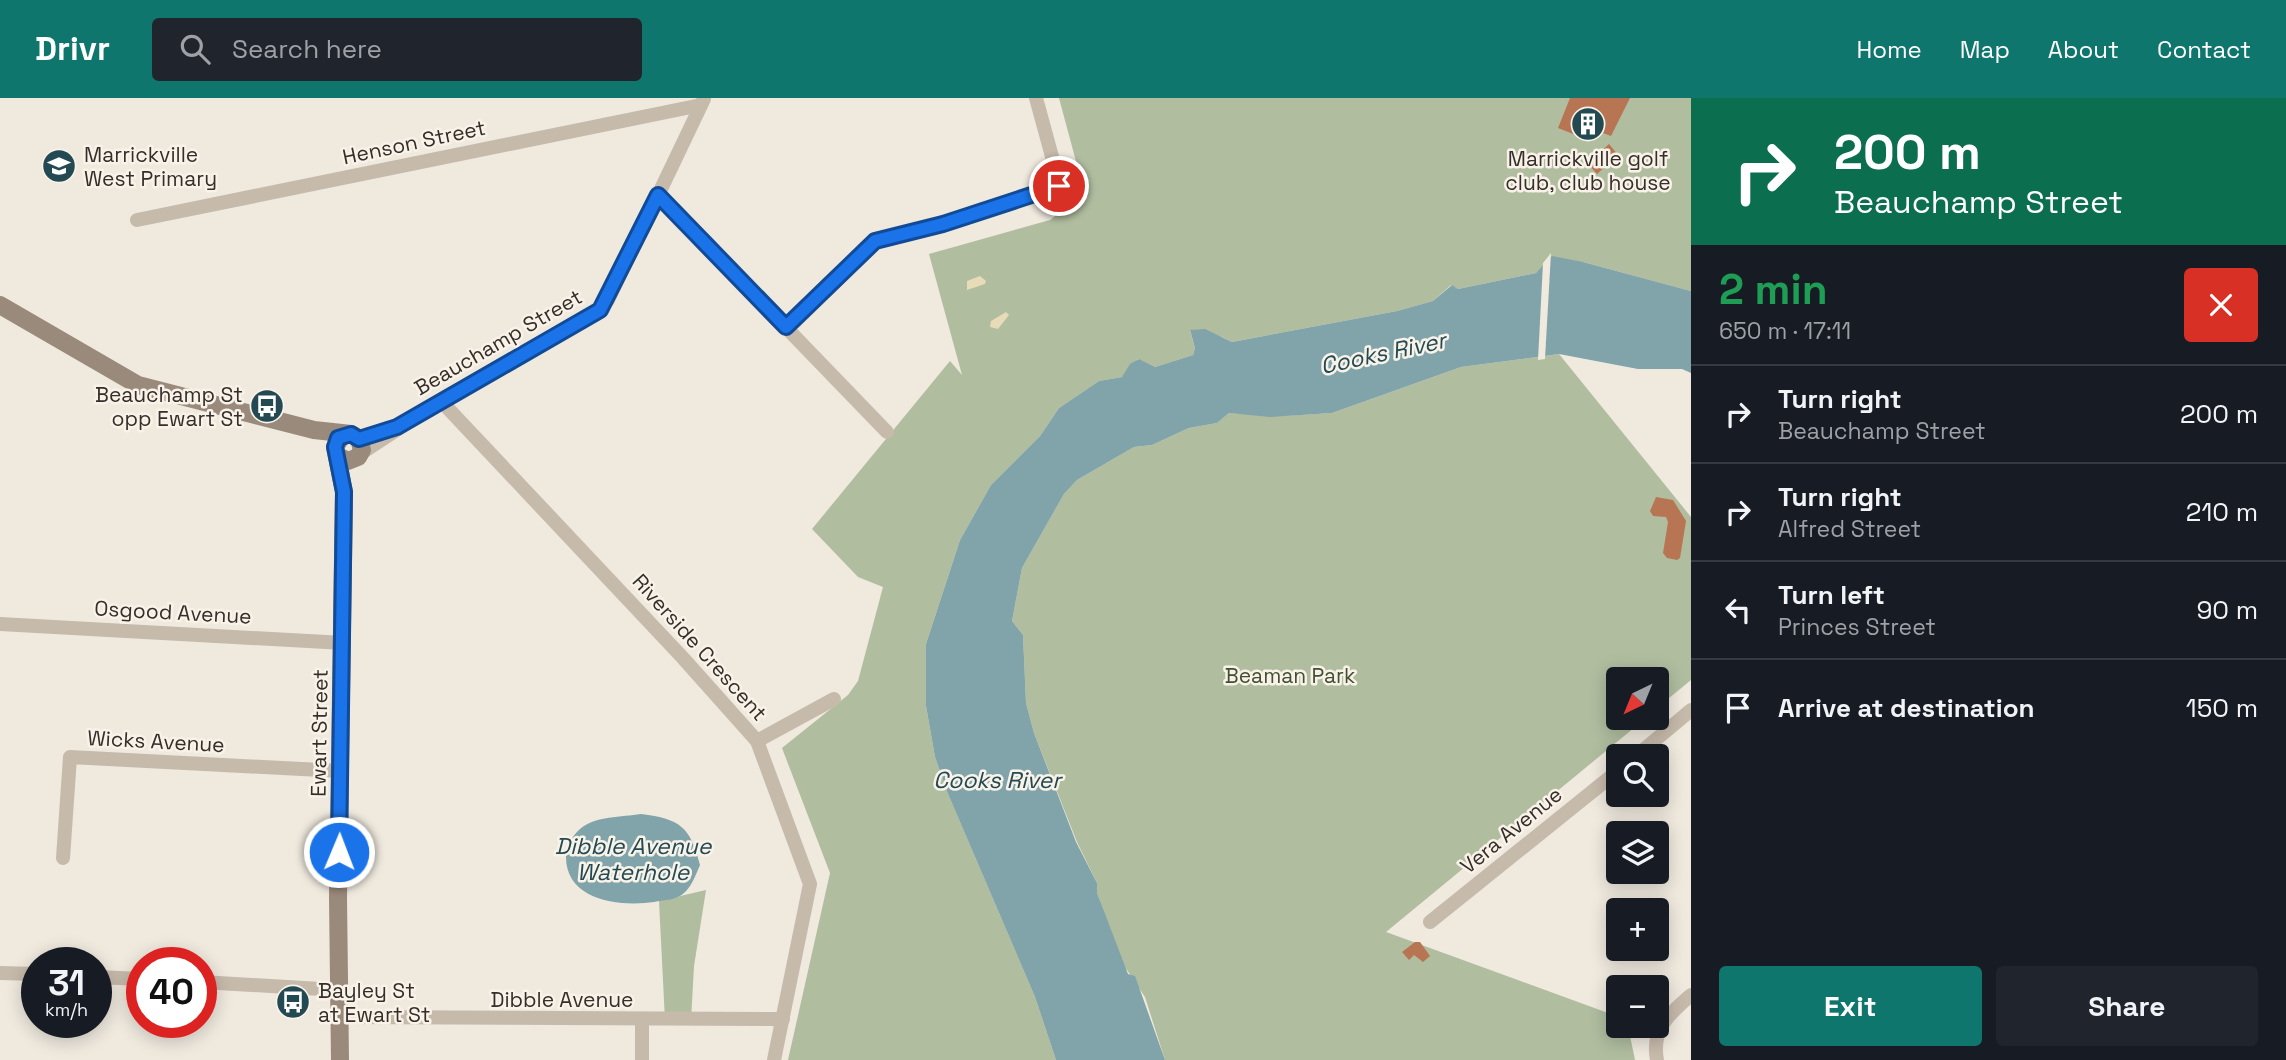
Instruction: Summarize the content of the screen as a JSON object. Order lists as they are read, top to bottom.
{
  "streets": {
    "street": [
      "Henson Street",
      "Beauchamp Street",
      "Osgood Avenue",
      "Riverside Crescent",
      "Ewart Street",
      "Wicks Avenue",
      "Vera Avenue",
      "Dibble Avenue"
    ]
  },
  "crossings": [
    ["Henson Street", "Beauchamp Street"],
    ["Beauchamp Street", "Riverside Crescent"],
    ["Beauchamp Street", "Ewart Street"],
    ["Osgood Avenue", "Ewart Street"],
    ["Riverside Crescent", "Dibble Avenue"],
    ["Ewart Street", "Wicks Avenue"],
    ["Ewart Street", "Dibble Avenue"]
  ],
  "water": ["Cooks River", "Dibble Avenue Waterhole"],
  "parks": ["Beaman Park"],
  "places": {
    "building": ["Marrickville golf club, club house"],
    "school or university": ["Marrickville West Primary"],
    "bus stop": ["Beauchamp St opp Ewart St", "Bayley St at Ewart St"]
  },
  "north": "bottom left",
  "page": {
    "header": "Drivr",
    "search": "Search here",
    "nav": [
      "Home",
      "Map",
      "About",
      "Contact"
    ],
    "turn": ["200 m", "Beauchamp Street"],
    "heading": ["2 min", "650 m · 17:11"],
    "list": [
      {
        "name": "Turn right",
        "note": "Beauchamp Street",
        "value": "200 m"
      },
      {
        "name": "Turn right",
        "note": "Alfred Street",
        "value": "210 m"
      },
      {
        "name": "Turn left",
        "note": "Princes Street",
        "value": "90 m"
      },
      {
        "name": "Arrive at destination",
        "value": "150 m"
      }
    ],
    "map_buttons": ["+", "−"],
    "speed": "31 km/h",
    "limit": "40",
    "buttons": ["Exit", "Share"]
  }
}
